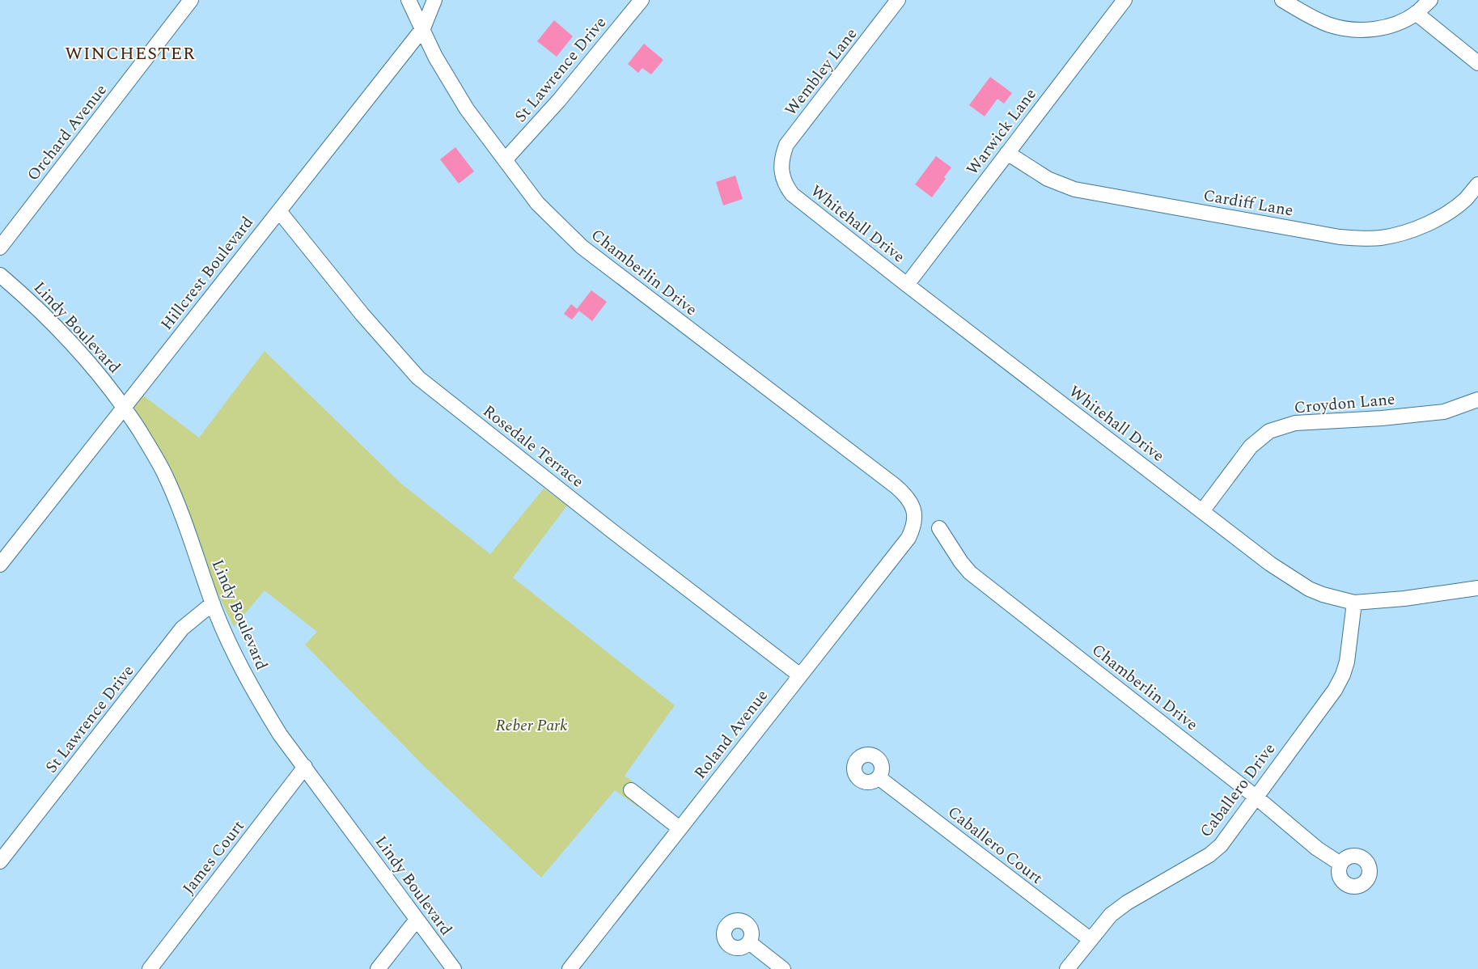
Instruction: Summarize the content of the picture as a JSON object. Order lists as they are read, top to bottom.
{
  "streets": {
    "street": [
      "St Lawrence Drive",
      "Wembley Lane",
      "Warwick Lane",
      "Orchard Avenue",
      "Cardiff Lane",
      "Whitehall Drive",
      "Chamberlin Drive",
      "Hillcrest Boulevard",
      "Lindy Boulevard",
      "Croydon Lane",
      "Rosedale Terrace",
      "Roland Avenue",
      "Caballero Drive",
      "Caballero Court",
      "James Court"
    ]
  },
  "crossings": [
    ["St Lawrence Drive", "Chamberlin Drive"],
    ["St Lawrence Drive", "Lindy Boulevard"],
    ["Wembley Lane", "Whitehall Drive"],
    ["Warwick Lane", "Cardiff Lane"],
    ["Warwick Lane", "Whitehall Drive"],
    ["Whitehall Drive", "Croydon Lane"],
    ["Whitehall Drive", "Caballero Drive"],
    ["Chamberlin Drive", "Hillcrest Boulevard"],
    ["Chamberlin Drive", "Roland Avenue"],
    ["Chamberlin Drive", "Caballero Drive"],
    ["Hillcrest Boulevard", "Lindy Boulevard"],
    ["Hillcrest Boulevard", "Rosedale Terrace"],
    ["Lindy Boulevard", "James Court"],
    ["Rosedale Terrace", "Roland Avenue"],
    ["Caballero Drive", "Caballero Court"]
  ],
  "districts": ["WINCHESTER"],
  "parks": ["Reber Park"]
}
